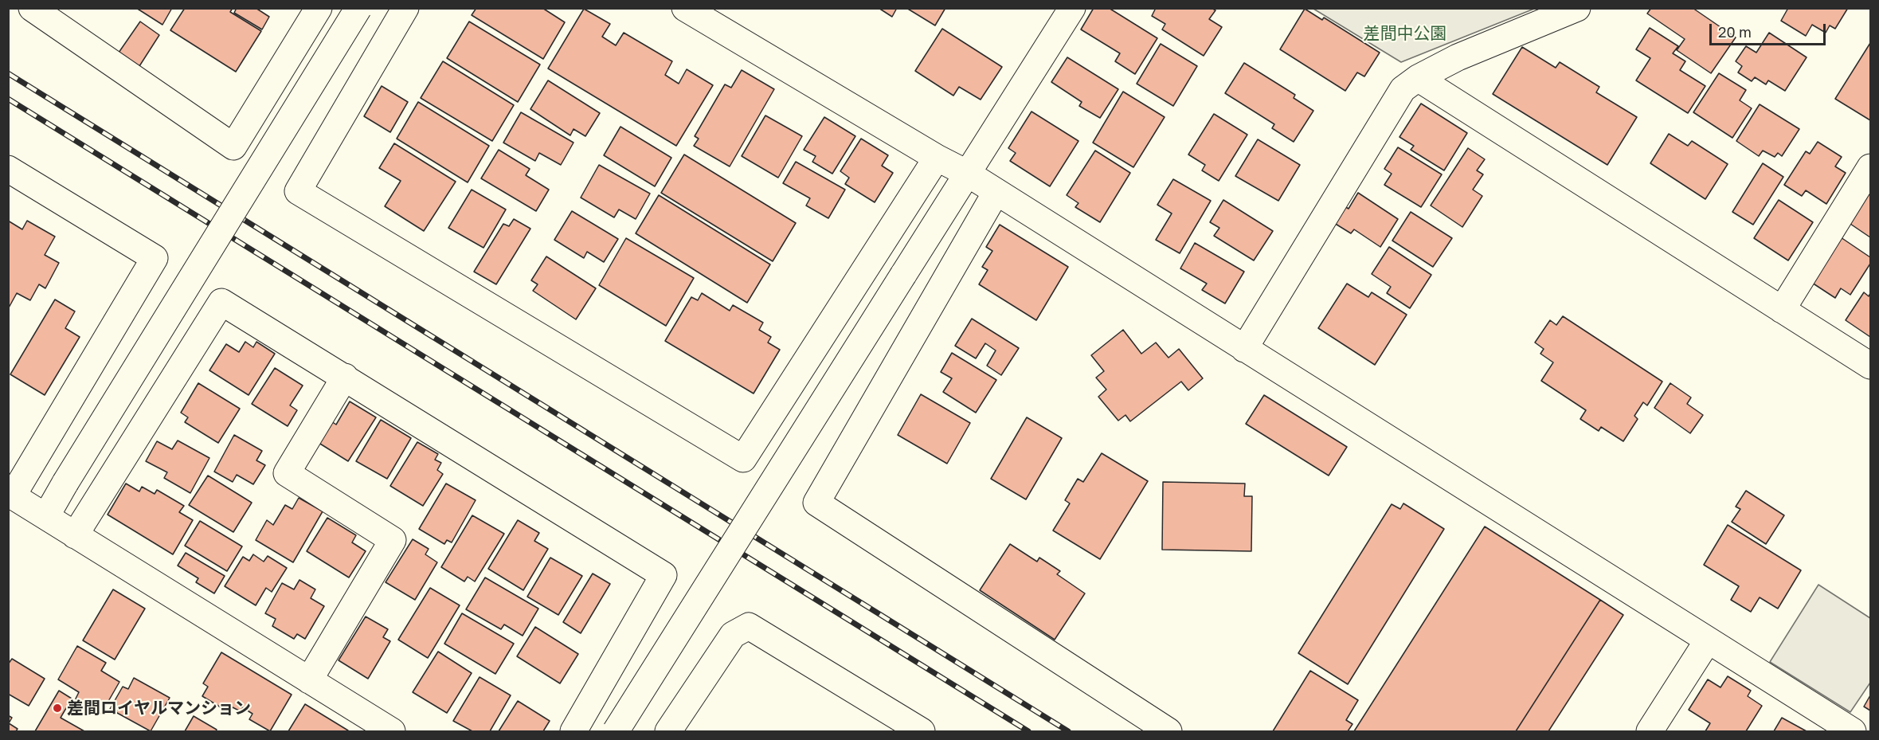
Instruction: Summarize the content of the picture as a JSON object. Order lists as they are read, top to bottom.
{
  "parks": ["差間中公園"],
  "places": ["差間ロイヤルマンション"],
  "scale_bar": "20 m"
}
